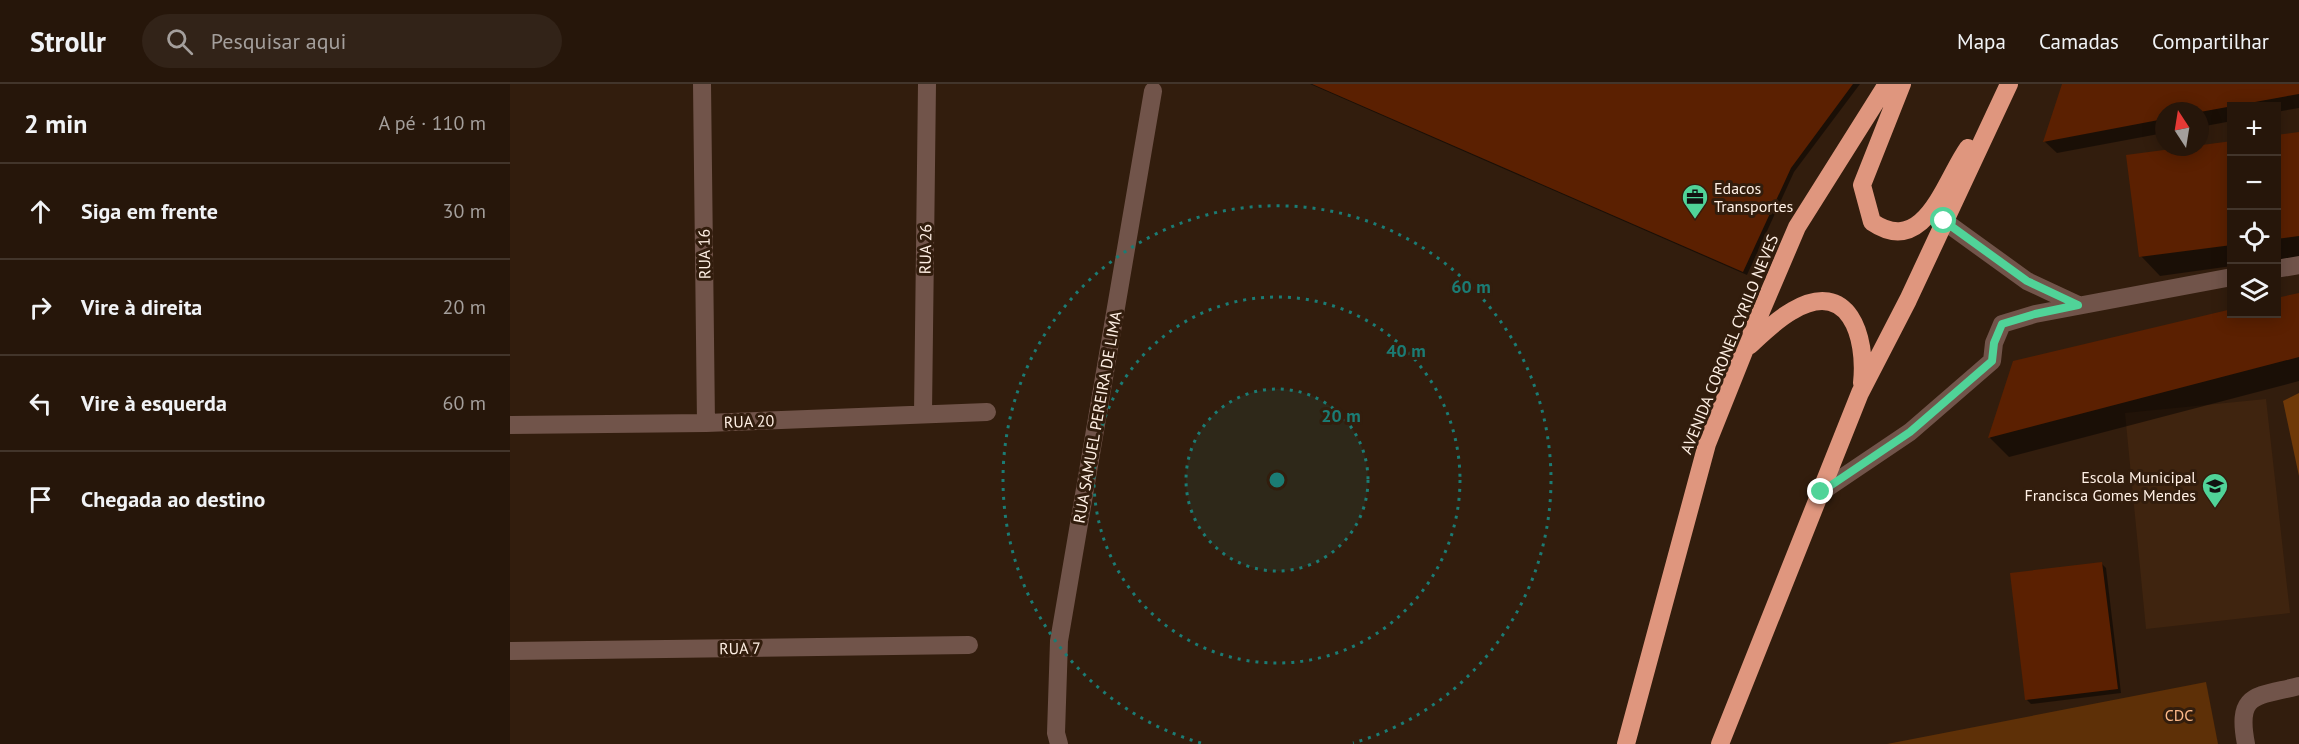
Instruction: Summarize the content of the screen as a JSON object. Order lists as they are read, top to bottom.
{
  "streets": {
    "highway": ["AVENIDA CORONEL CYRILO NEVES"],
    "street": [
      "RUA 26",
      "RUA 16",
      "RUA SAMUEL PEREIRA DE LIMA",
      "RUA 20",
      "RUA 7"
    ]
  },
  "crossings": [
    ["RUA 26", "RUA 20"],
    ["RUA 16", "RUA 20"]
  ],
  "parks": ["CDC"],
  "places": {
    "office": ["Edacos Transportes"],
    "school or university": ["Escola Municipal Francisca Gomes Mendes"]
  },
  "north": "top",
  "page": {
    "header": "Strollr",
    "search": "Pesquisar aqui",
    "nav": ["Mapa", "Camadas", "Compartilhar"],
    "heading": ["2 min", "A pé · 110 m"],
    "map_buttons": ["+", "−"],
    "list": [
      ["Siga em frente", "30 m"],
      ["Vire à direita", "20 m"],
      ["Vire à esquerda", "60 m"],
      "Chegada ao destino"
    ]
  },
  "rings": ["60 m", "40 m", "20 m"]
}
